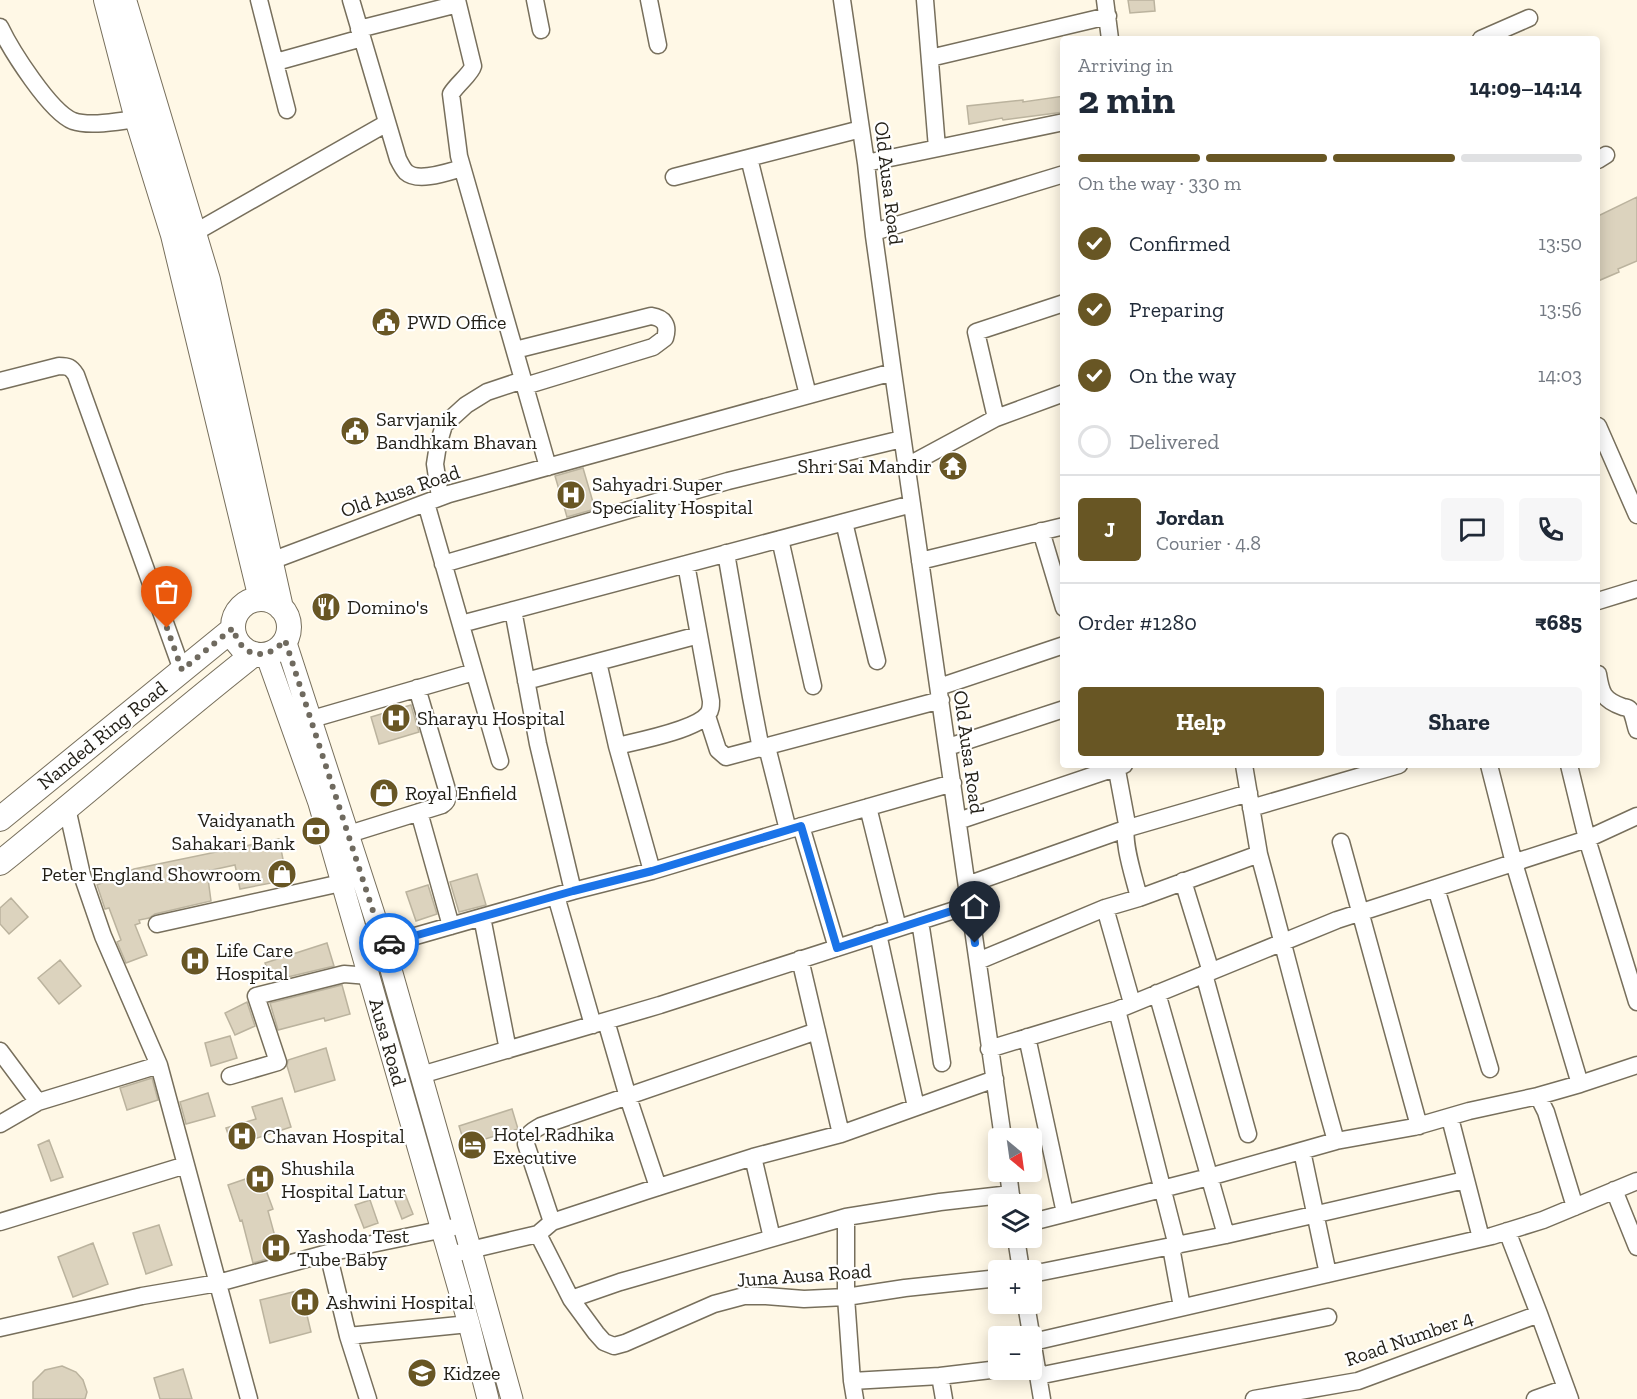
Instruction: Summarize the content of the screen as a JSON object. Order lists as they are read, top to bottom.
{
  "streets": {
    "highway": ["Nanded Ring Road", "Ausa Road"],
    "street": ["Old Ausa Road", "Juna Ausa Road", "Road Number 4"]
  },
  "crossings": [
    ["Nanded Ring Road", "Ausa Road"]
  ],
  "places": {
    "public building": ["PWD Office", "Sarvjanik Bandhkam Bhavan"],
    "temple": ["Shri Sai Mandir"],
    "hospital": [
      "Sahyadri Super Speciality Hospital",
      "Sharayu Hospital",
      "Life Care Hospital",
      "Chavan Hospital",
      "Shushila Hospital Latur",
      "Yashoda Test Tube Baby",
      "Ashwini Hospital"
    ],
    "restaurant": ["Domino's"],
    "shop": ["Royal Enfield", "Peter England Showroom"],
    "bank": ["Vaidyanath Sahakari Bank"],
    "hotel": ["Hotel Radhika Executive"],
    "school or university": ["Kidzee"]
  },
  "north": "bottom right",
  "page": {
    "heading": ["2 min", "Arriving in", "14:09–14:14"],
    "panel": [
      "Jordan",
      "Courier · 4.8",
      "Order #1280",
      "₹685"
    ],
    "bar": "On the way · 330 m",
    "list": [
      ["Confirmed", "13:50"],
      ["Preparing", "13:56"],
      ["On the way", "14:03"],
      "Delivered"
    ],
    "round": "J",
    "buttons": ["Help", "Share"],
    "map_buttons": ["+", "−"]
  }
}
